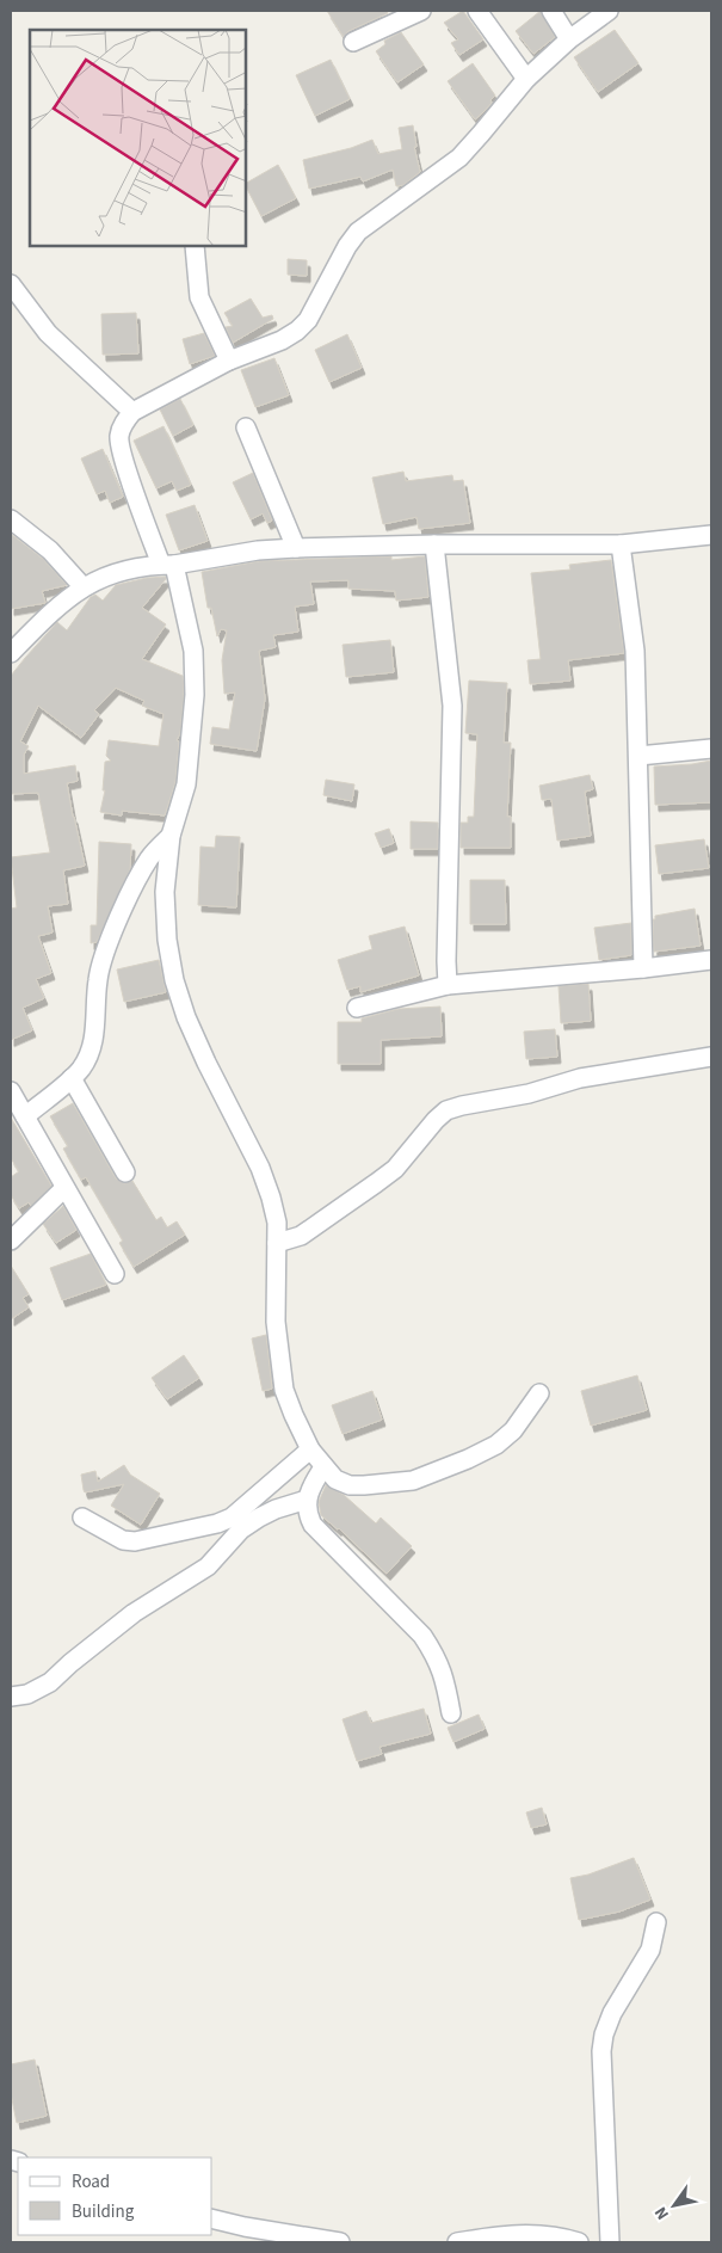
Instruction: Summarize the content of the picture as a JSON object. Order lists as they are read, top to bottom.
{
  "legend": ["Road", "Building"],
  "north": "bottom left"
}
